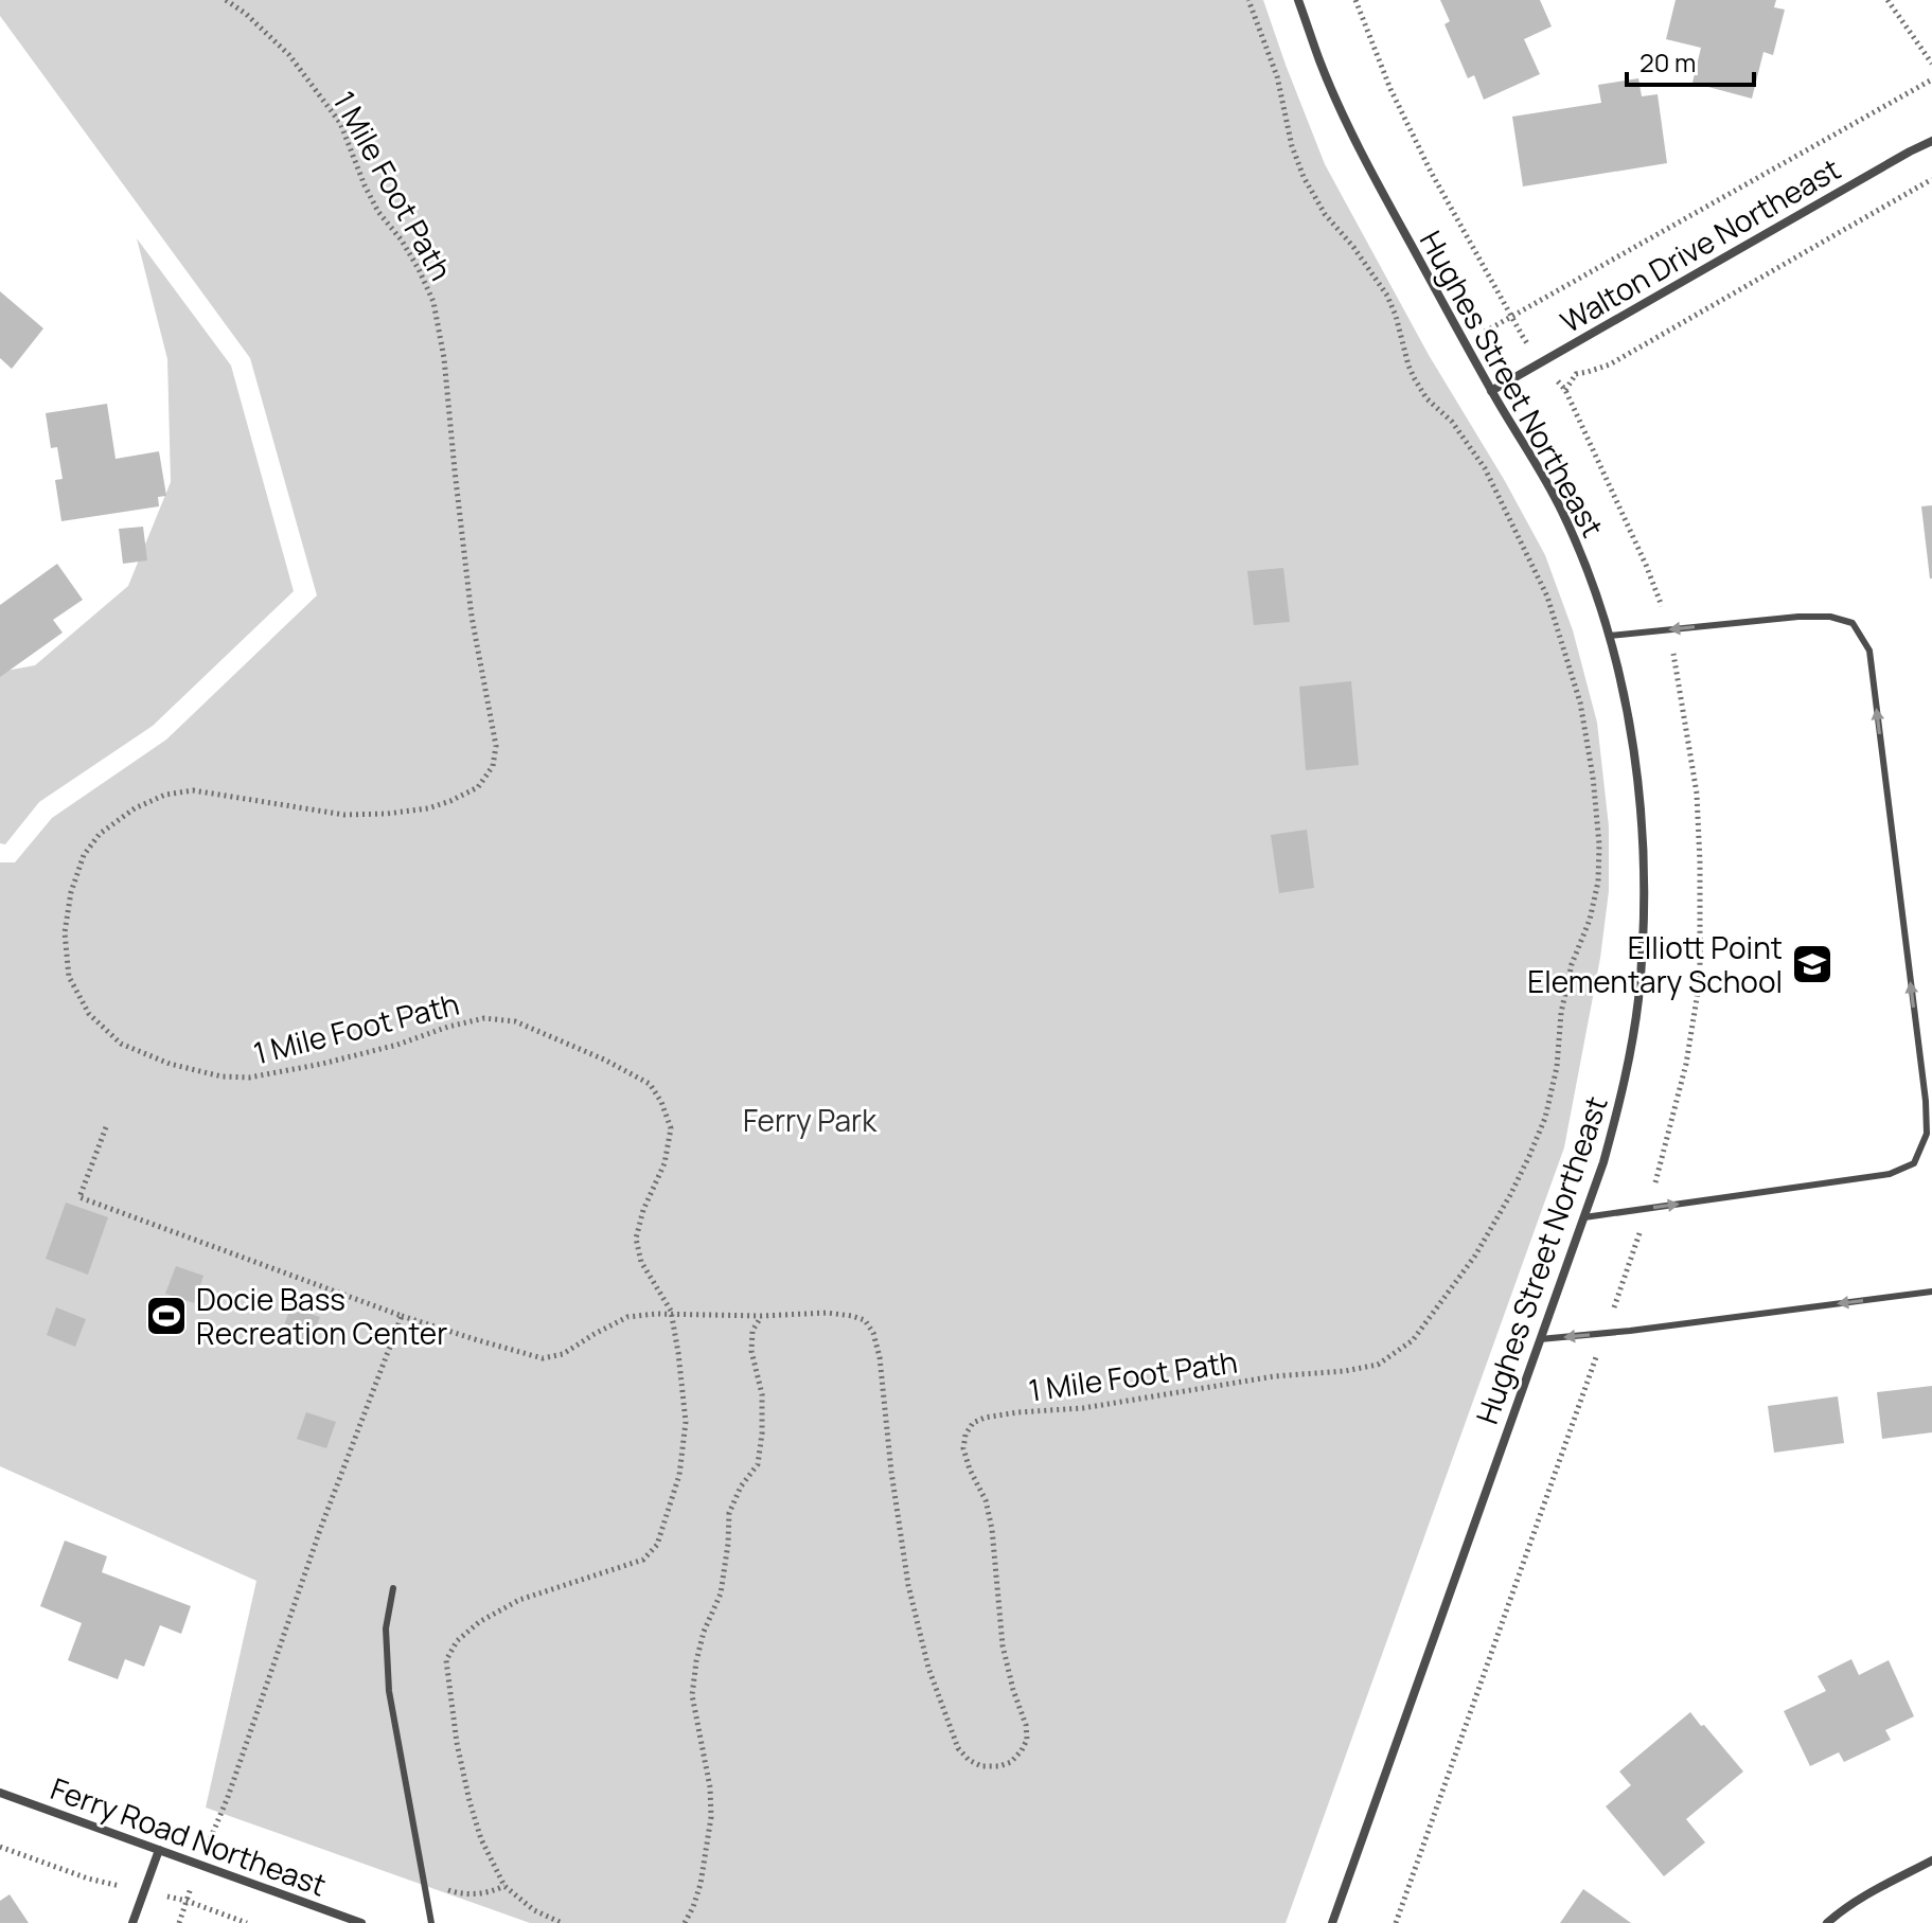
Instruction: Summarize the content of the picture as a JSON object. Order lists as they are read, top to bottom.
{
  "streets": {
    "street": ["Walton Drive Northeast", "Hughes Street Northeast", "Ferry Road Northeast"],
    "path": ["1 Mile Foot Path"]
  },
  "crossings": [
    ["Walton Drive Northeast", "Hughes Street Northeast"]
  ],
  "parks": ["Ferry Park"],
  "places": {
    "school or university": ["Elliott Point Elementary School"],
    "sports": ["Docie Bass Recreation Center"]
  },
  "scale_bar": "20 m"
}
